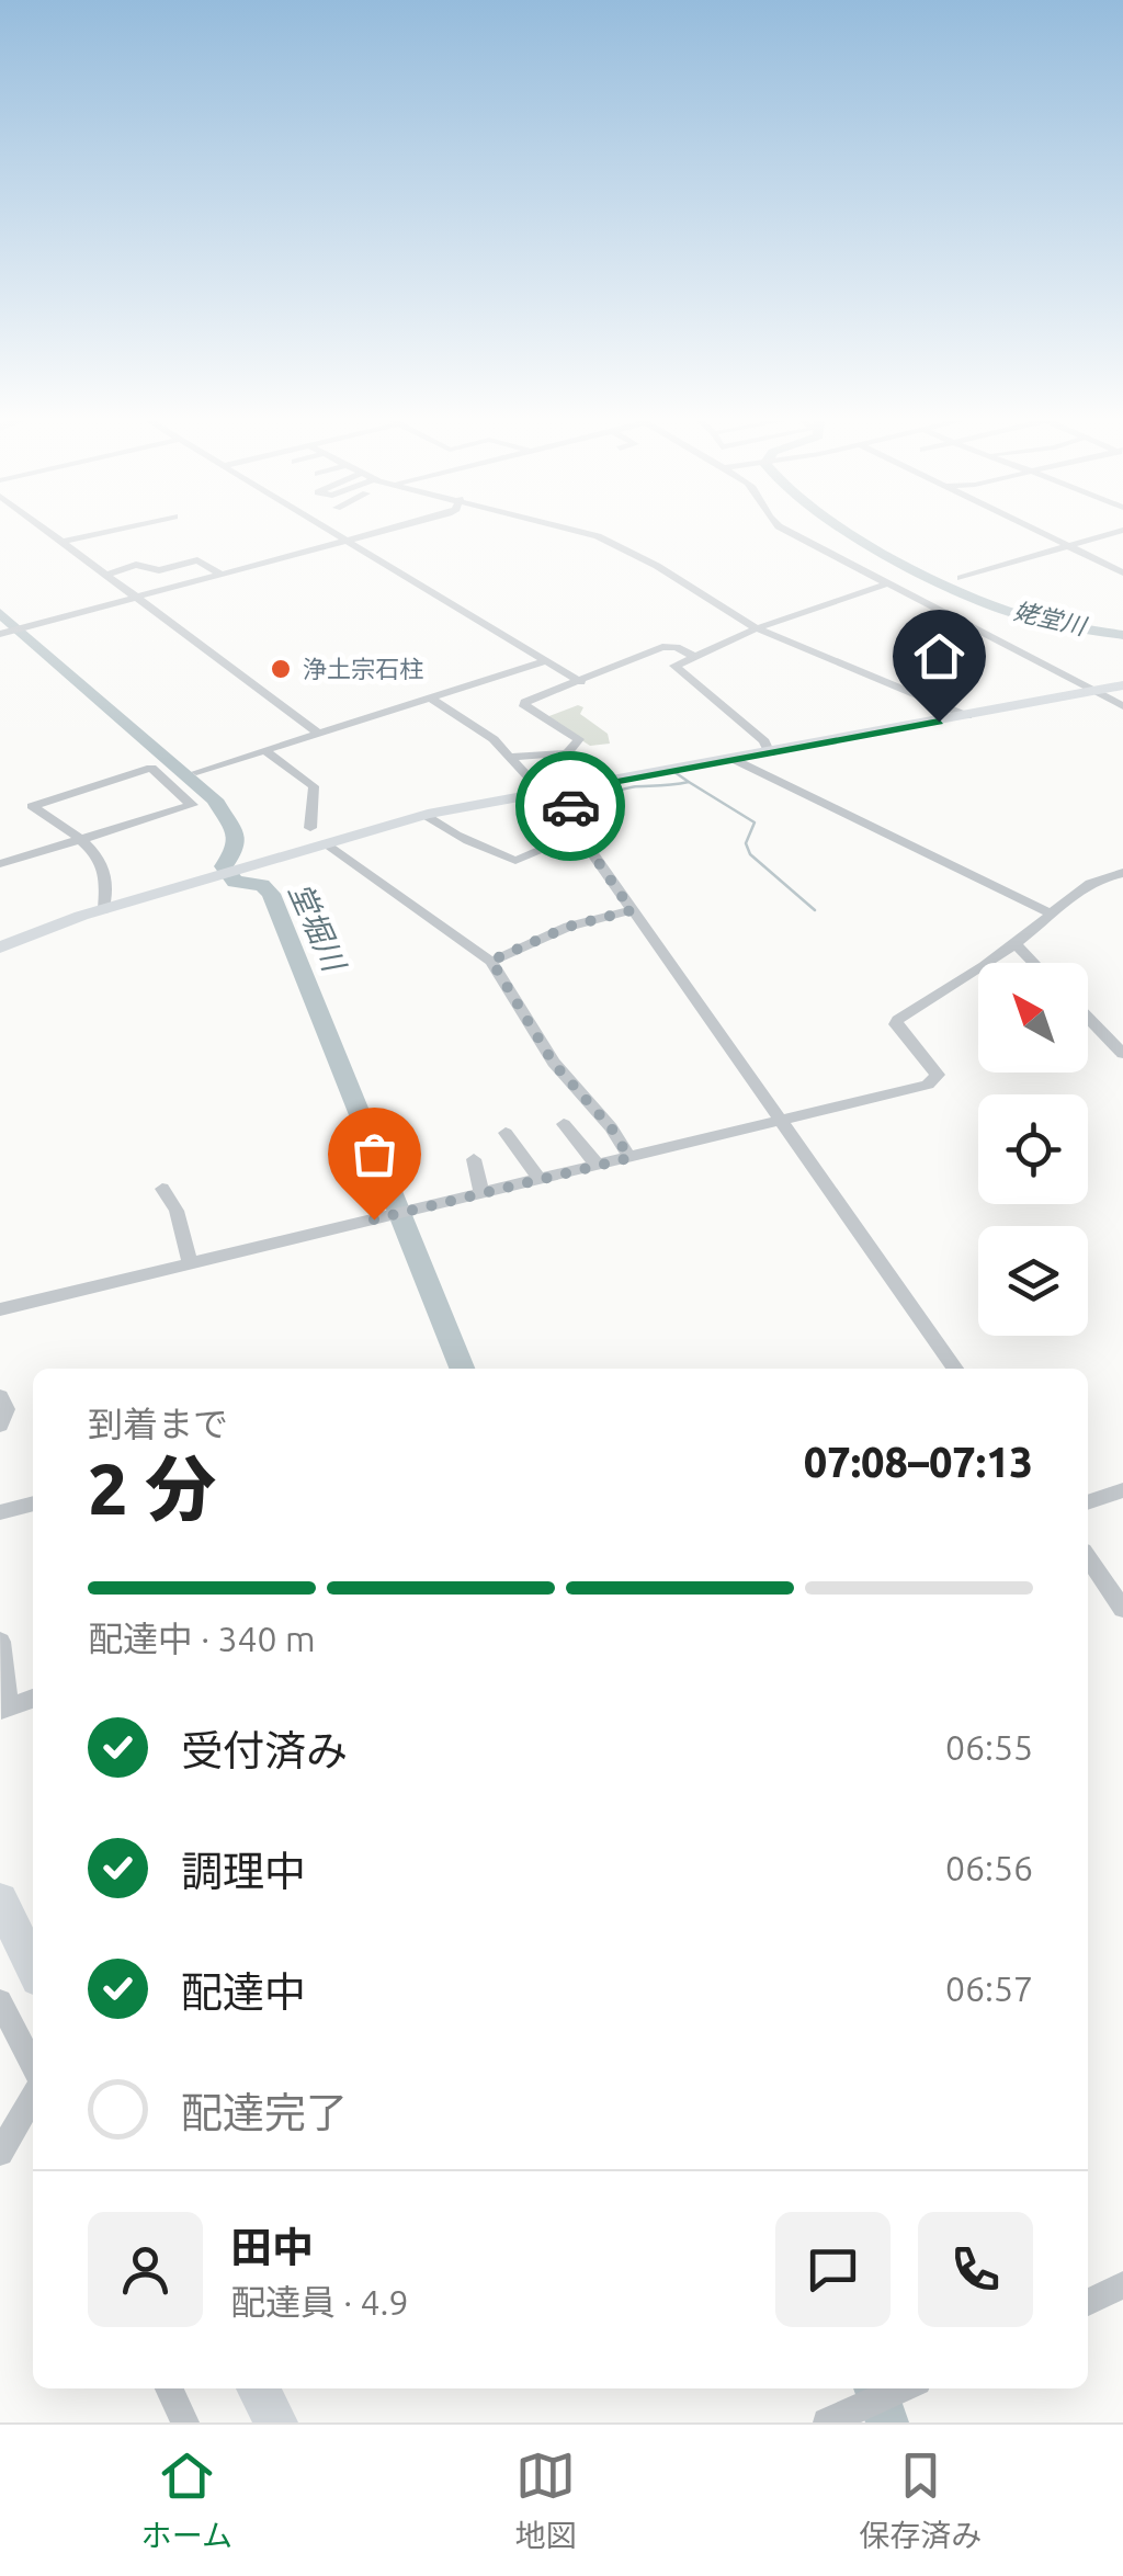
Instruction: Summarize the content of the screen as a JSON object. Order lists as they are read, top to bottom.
{
  "water": ["姥堂川", "堂堀川"],
  "places": ["浄土宗石柱"],
  "north": "top left",
  "page": {
    "heading": ["2 分", "到着まで", "07:08–07:13"],
    "panel": ["田中", "配達員 · 4.9"],
    "bar": "配達中 · 340 m",
    "list": [
      ["受付済み", "06:55"],
      ["調理中", "06:56"],
      ["配達中", "06:57"],
      "配達完了"
    ],
    "tabs": ["ホーム", "地図", "保存済み"]
  }
}
